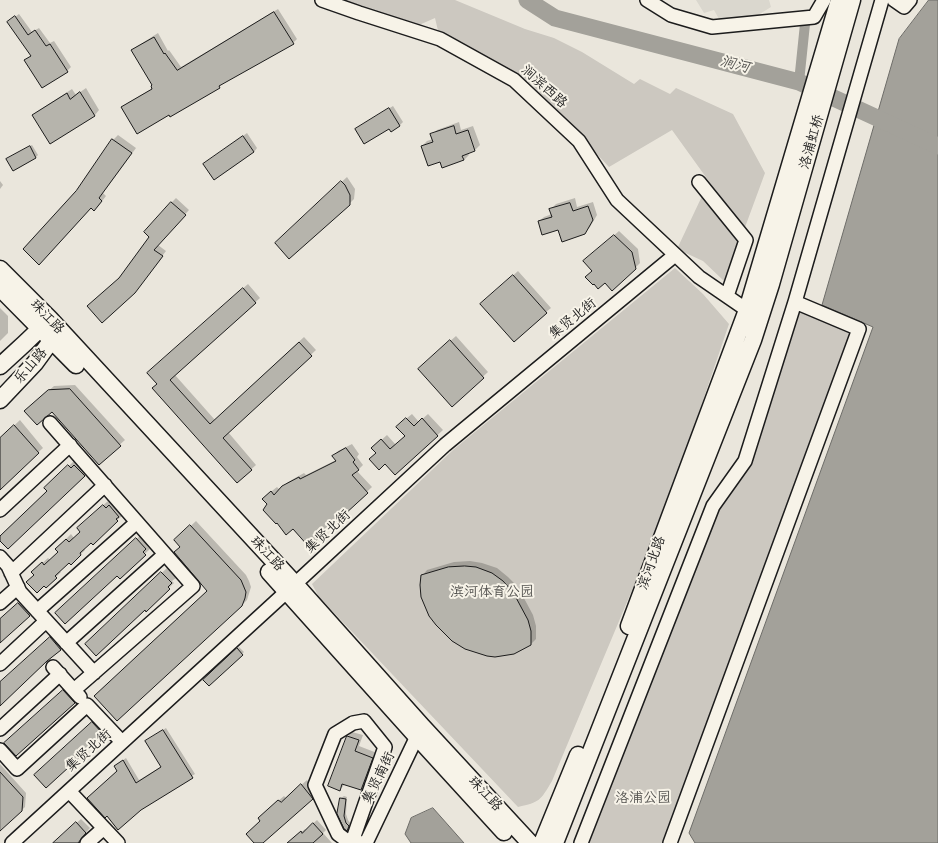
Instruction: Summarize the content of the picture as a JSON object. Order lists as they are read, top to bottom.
{
  "streets": {
    "main road": [
      "洛浦虹桥",
      "珠江路",
      "乐山路",
      "滨河北路"
    ],
    "street": ["涧滨西路", "集贤北街", "集贤南街"]
  },
  "crossings": [
    ["涧滨西路", "集贤北街"],
    ["涧滨西路", "滨河北路"],
    ["洛浦虹桥", "滨河北路"],
    ["珠江路", "集贤北街"],
    ["珠江路", "乐山路"],
    ["珠江路", "集贤南街"]
  ],
  "water": ["涧河"],
  "parks": ["滨河体育公园", "洛浦公园"]
}
